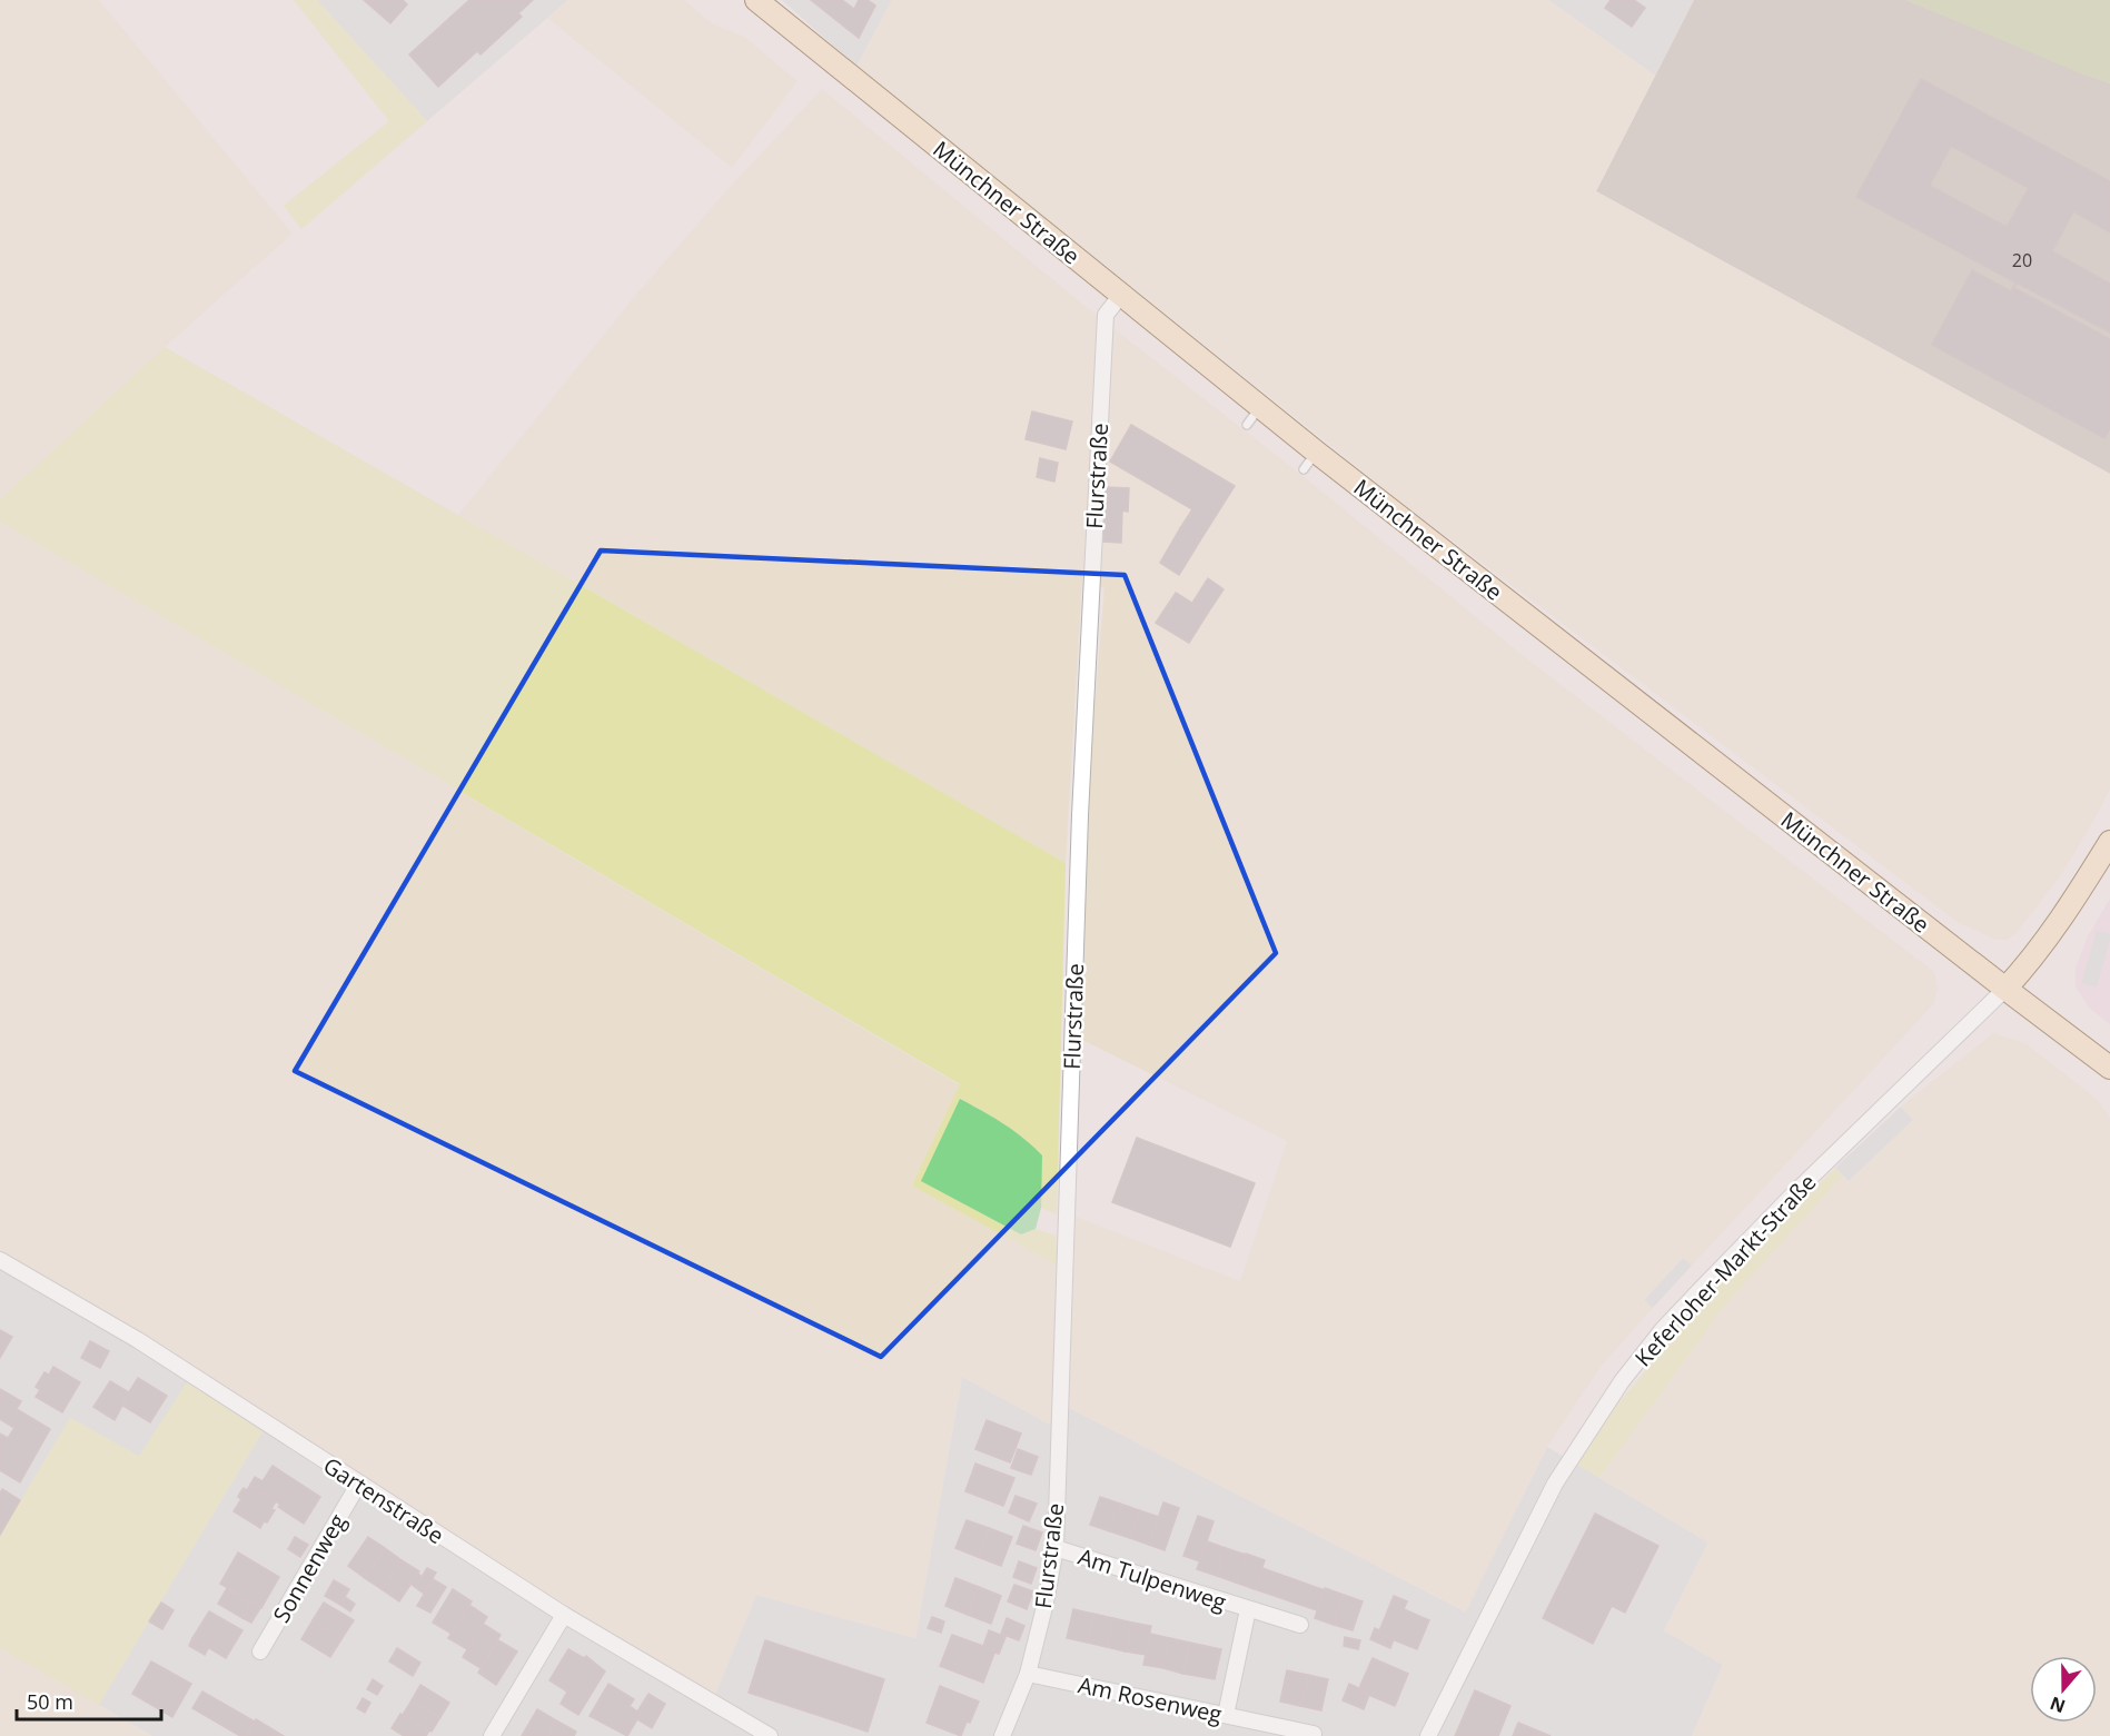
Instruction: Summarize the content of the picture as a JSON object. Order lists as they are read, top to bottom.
{
  "streets": {
    "main road": ["Münchner Straße"],
    "street": [
      "Flurstraße",
      "Keferloher-Markt-Straße",
      "Gartenstraße",
      "Sonnenweg",
      "Am Tulpenweg",
      "Am Rosenweg"
    ]
  },
  "crossings": [
    ["Münchner Straße", "Flurstraße"],
    ["Münchner Straße", "Keferloher-Markt-Straße"],
    ["Flurstraße", "Am Tulpenweg"],
    ["Flurstraße", "Am Rosenweg"],
    ["Gartenstraße", "Sonnenweg"],
    ["Am Tulpenweg", "Am Rosenweg"]
  ],
  "house_numbers": ["20"],
  "scale_bar": "50 m",
  "north": "bottom"
}
